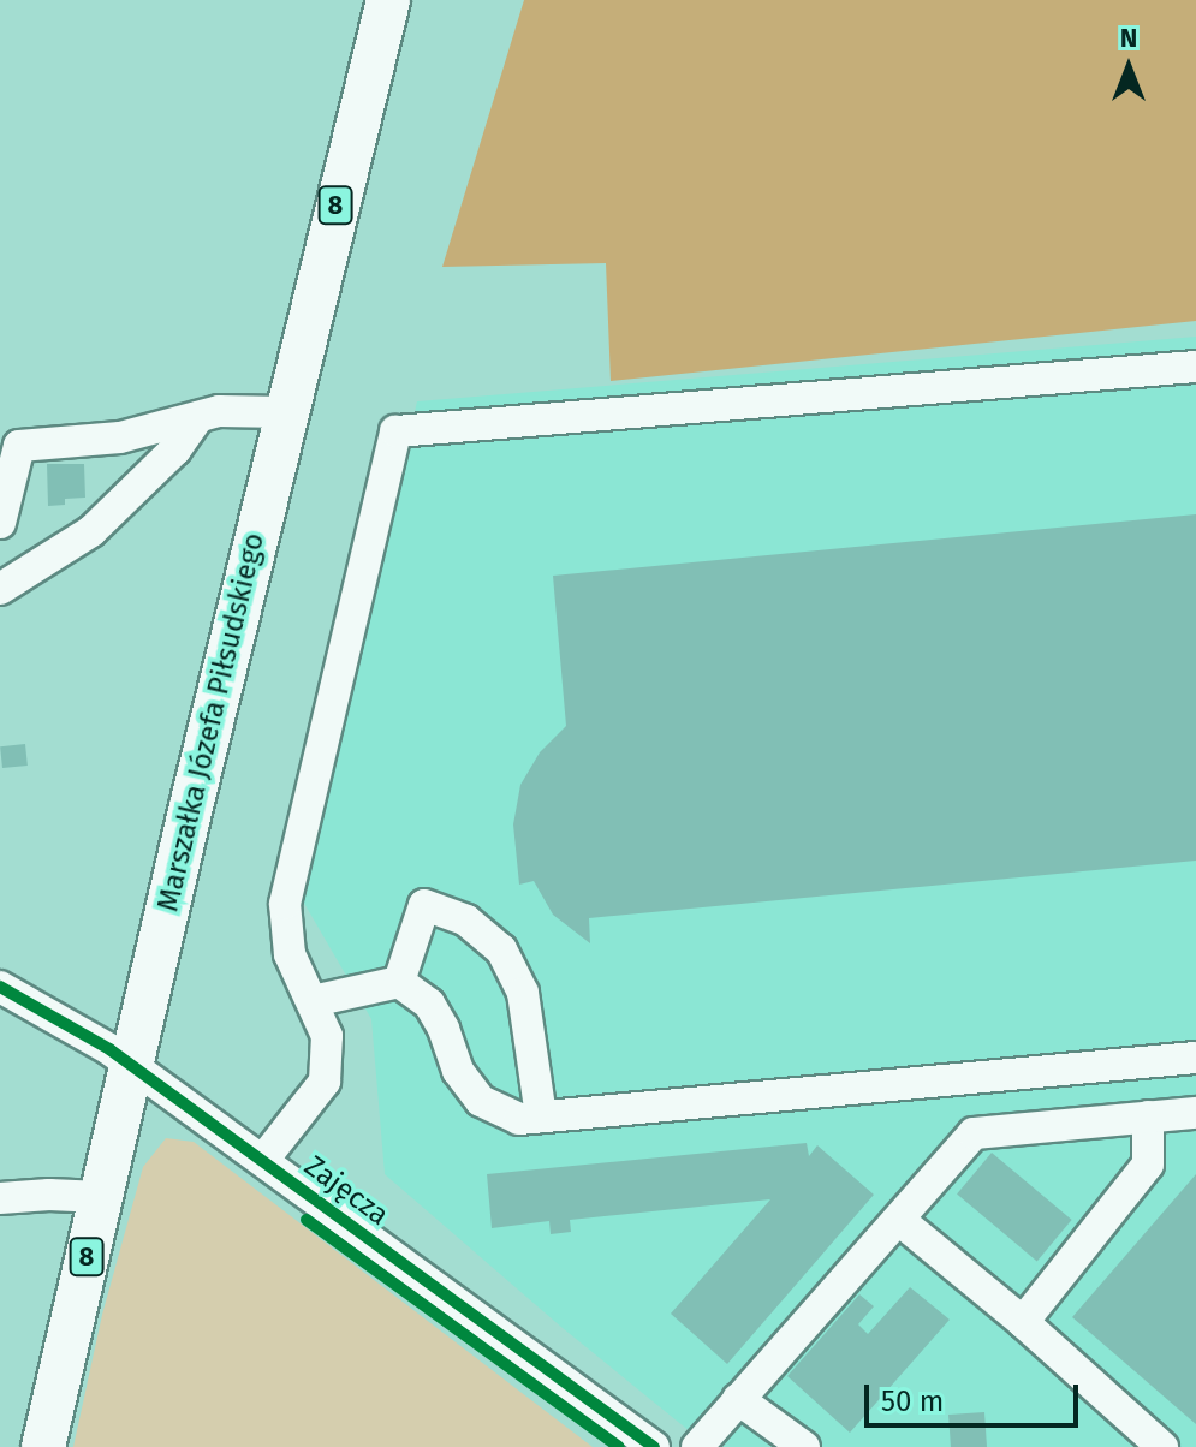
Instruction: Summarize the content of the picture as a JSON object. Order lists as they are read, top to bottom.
{
  "streets": {
    "highway": ["8", "Marszałka Józefa Piłsudskiego"],
    "street": ["Zajęcza"]
  },
  "crossings": [
    ["Marszałka Józefa Piłsudskiego", "Zajęcza"]
  ],
  "scale_bar": "50 m",
  "north": "top"
}
